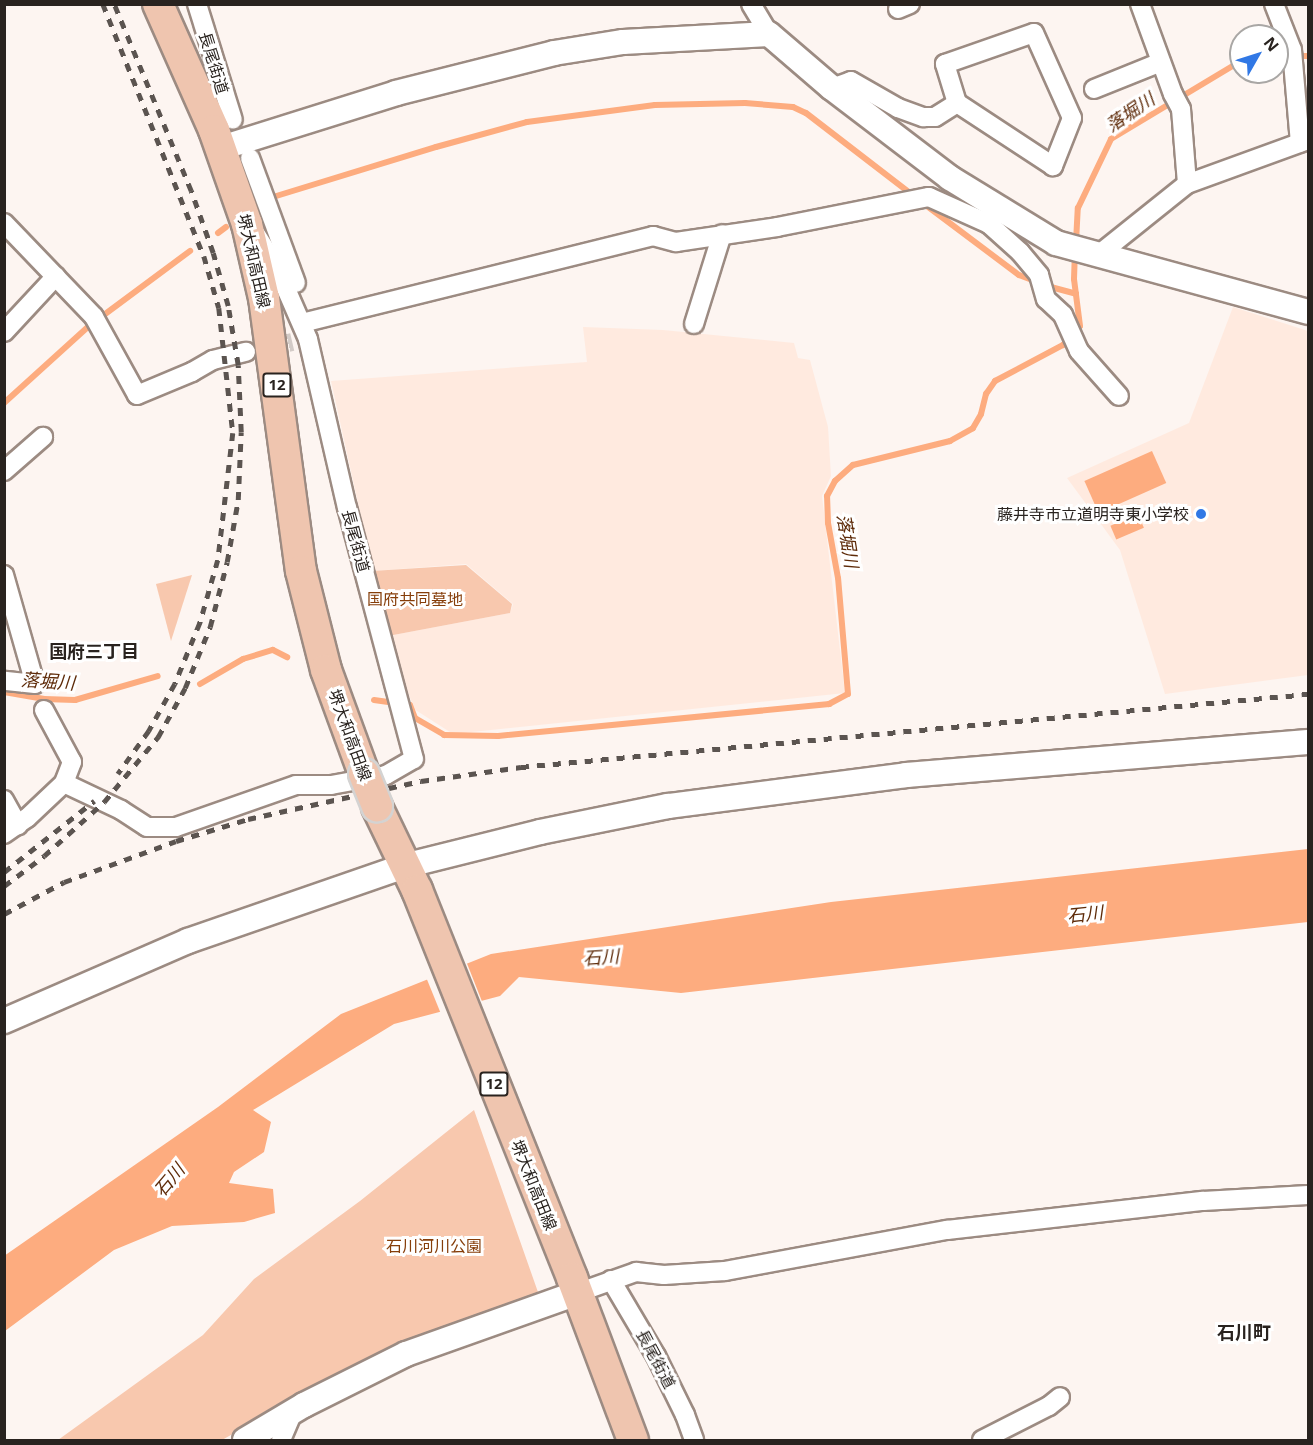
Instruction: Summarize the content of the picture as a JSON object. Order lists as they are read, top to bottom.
{
  "streets": {
    "main road": ["堺大和高田線", "12"],
    "street": ["長尾街道"]
  },
  "districts": ["国府三丁目", "石川町"],
  "water": ["落堀川", "石川"],
  "parks": ["国府共同墓地", "石川河川公園"],
  "places": ["藤井寺市立道明寺東小学校"],
  "north": "top right"
}
